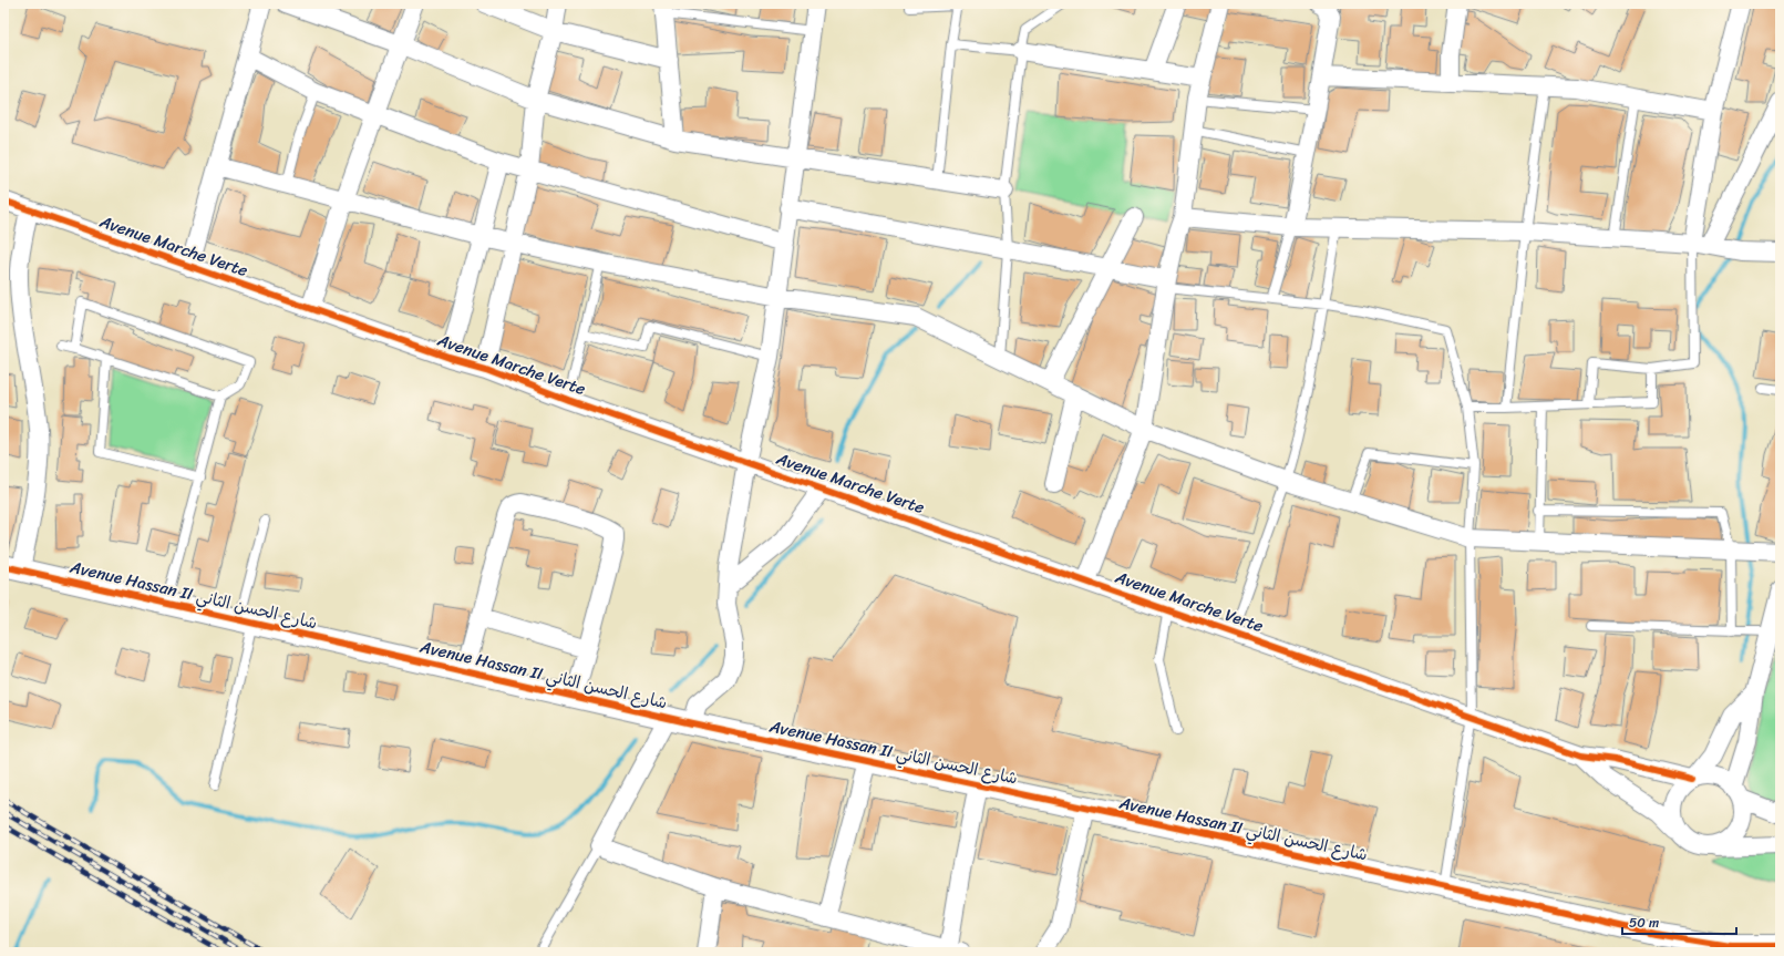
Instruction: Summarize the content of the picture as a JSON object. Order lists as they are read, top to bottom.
{
  "streets": {
    "street": ["Avenue Marche Verte", "Avenue Hassan II شارع الحسن الثاني"]
  },
  "scale_bar": "50 m"
}
